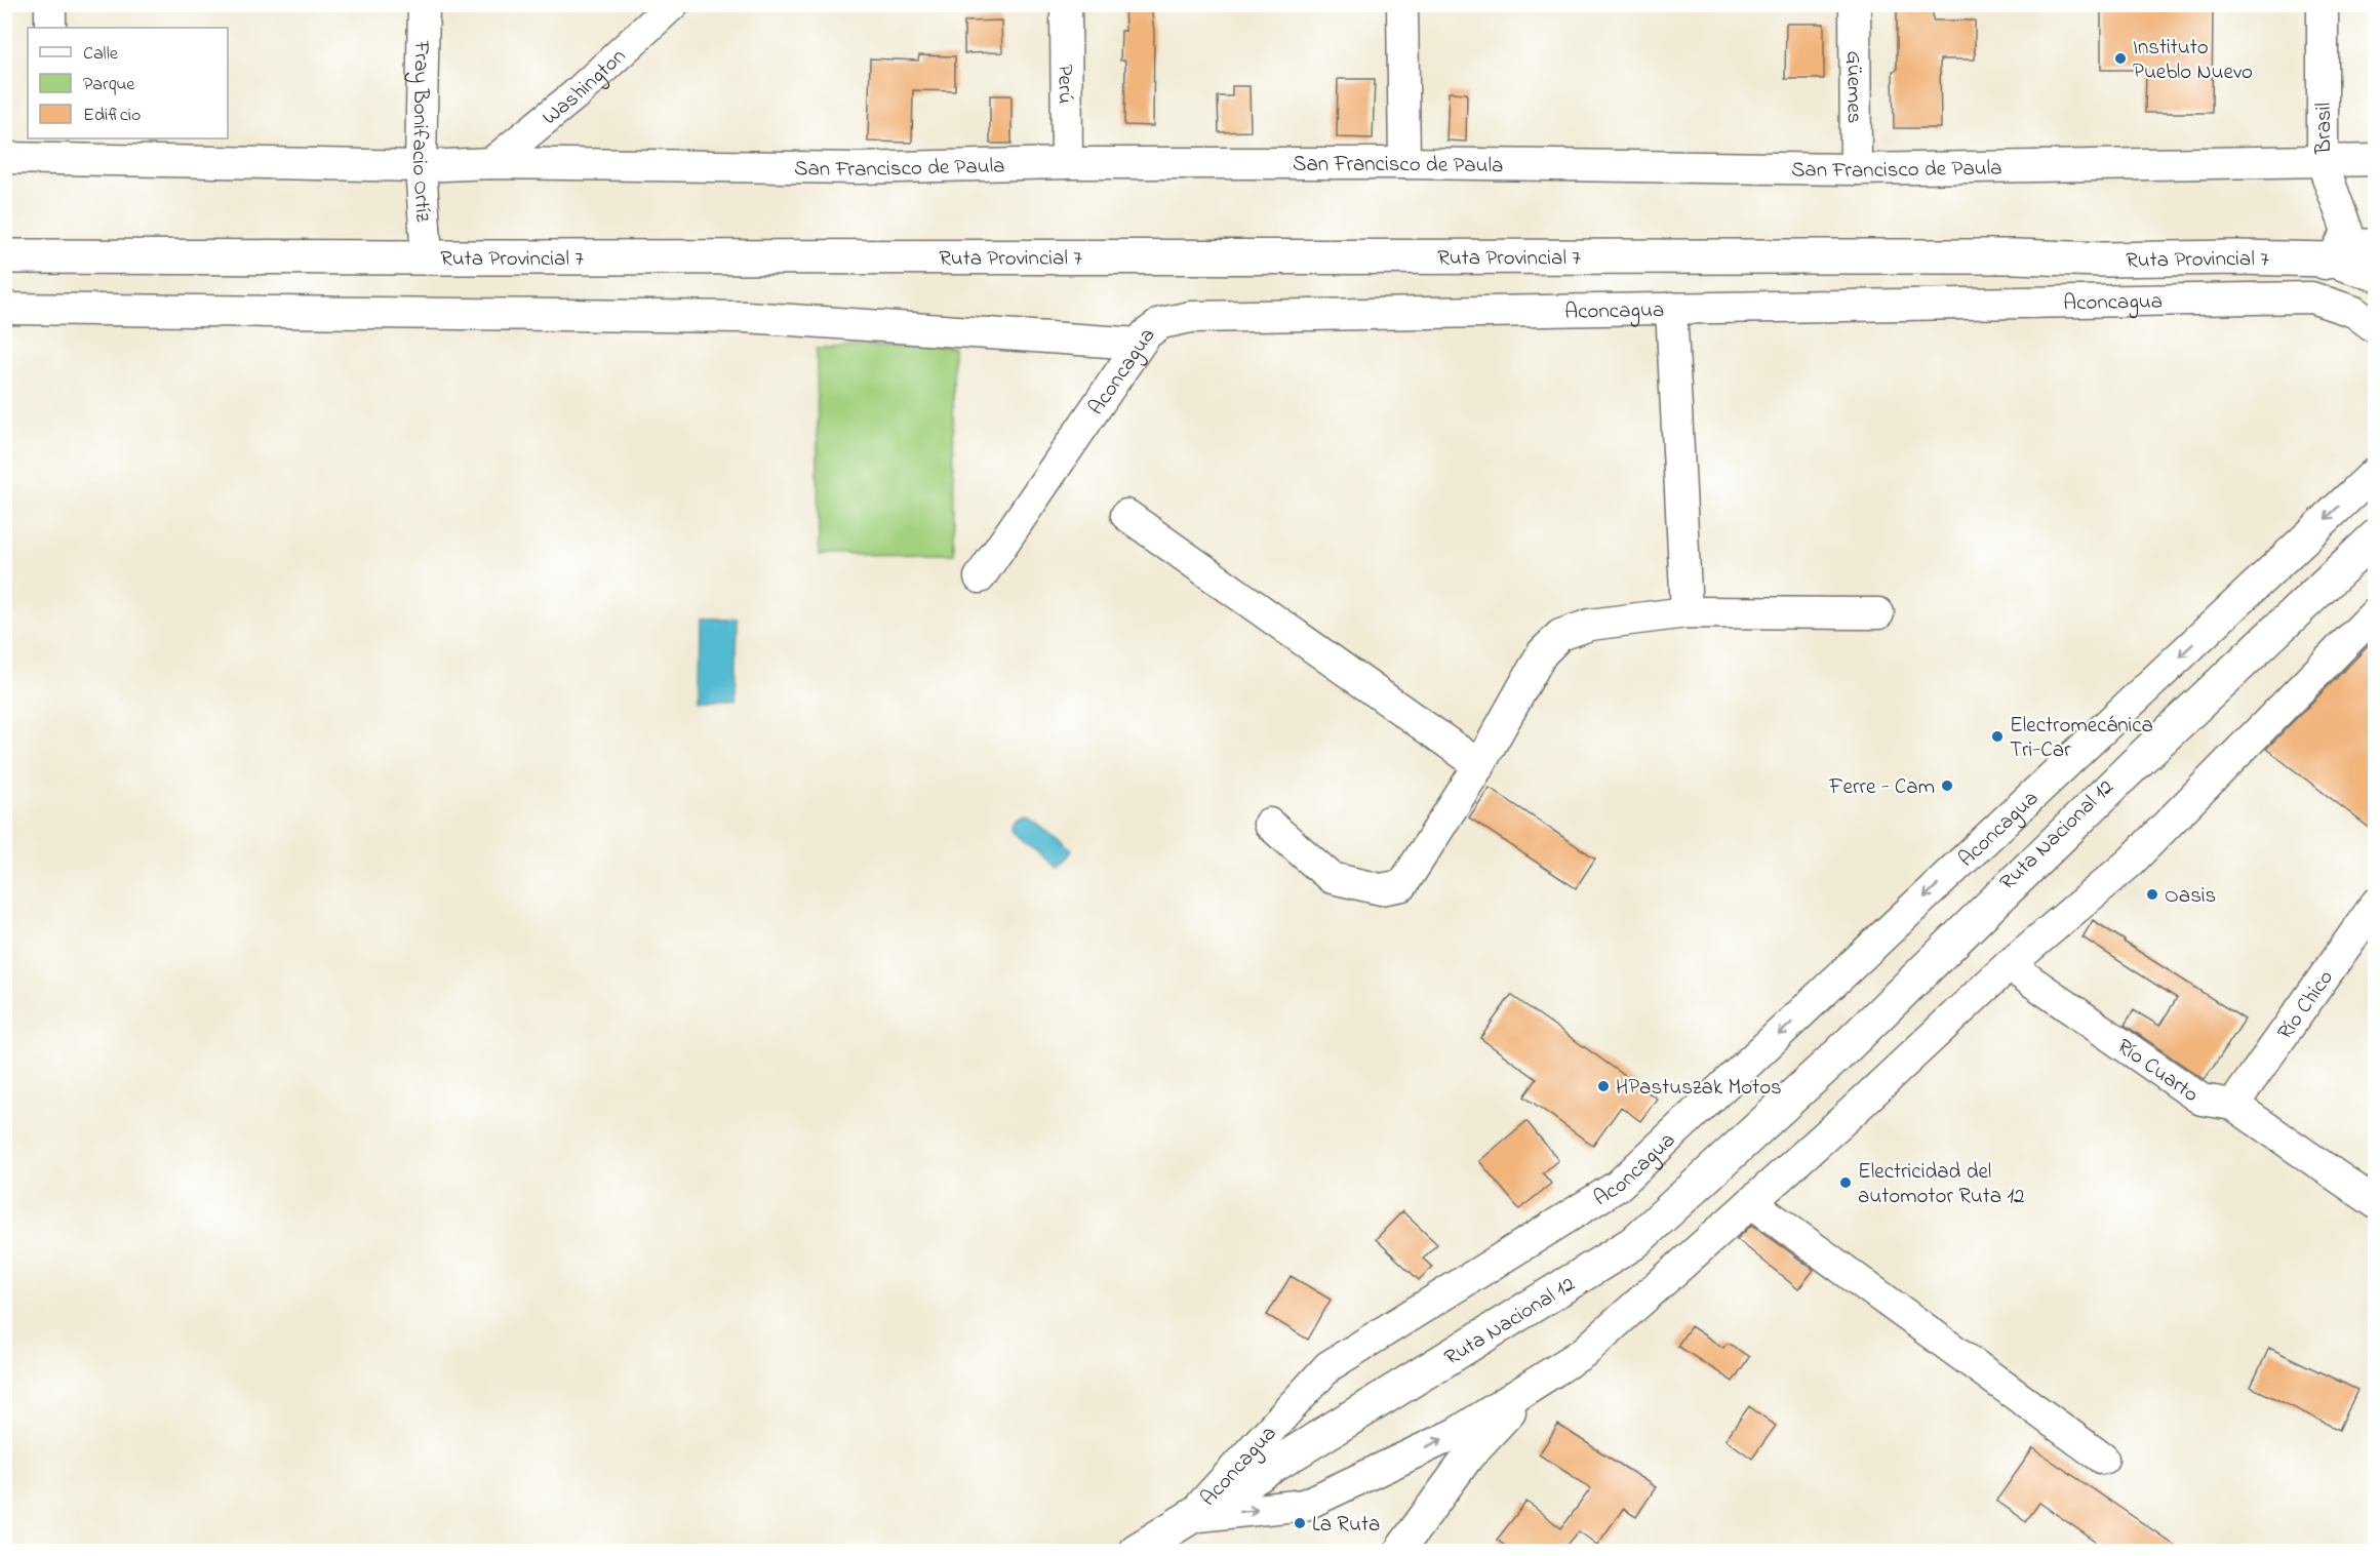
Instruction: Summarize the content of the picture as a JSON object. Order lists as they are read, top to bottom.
{
  "streets": {
    "main road": ["Ruta Provincial 7", "Ruta Nacional 12"],
    "street": [
      "Perú",
      "Washington",
      "Güemes",
      "Brasil",
      "Fray Bonifacio Ortíz",
      "San Francisco de Paula",
      "Aconcagua",
      "Río Chico",
      "Río Cuarto"
    ]
  },
  "crossings": [
    ["Perú", "San Francisco de Paula"],
    ["Washington", "San Francisco de Paula"],
    ["Güemes", "San Francisco de Paula"],
    ["Brasil", "San Francisco de Paula"],
    ["Brasil", "Ruta Provincial 7"],
    ["Fray Bonifacio Ortíz", "San Francisco de Paula"],
    ["Fray Bonifacio Ortíz", "Ruta Provincial 7"],
    ["Aconcagua", "Ruta Nacional 12"],
    ["Aconcagua", "Río Cuarto"],
    ["Río Chico", "Río Cuarto"]
  ],
  "places": [
    "Instituto Pueblo Nuevo",
    "Electromecánica Tri-Car",
    "Ferre - Cam",
    "Oasis",
    "HPastuszak Motos",
    "Electricidad del automotor Ruta 12",
    "La Ruta"
  ],
  "legend": ["Calle", "Parque", "Edificio"]
}
